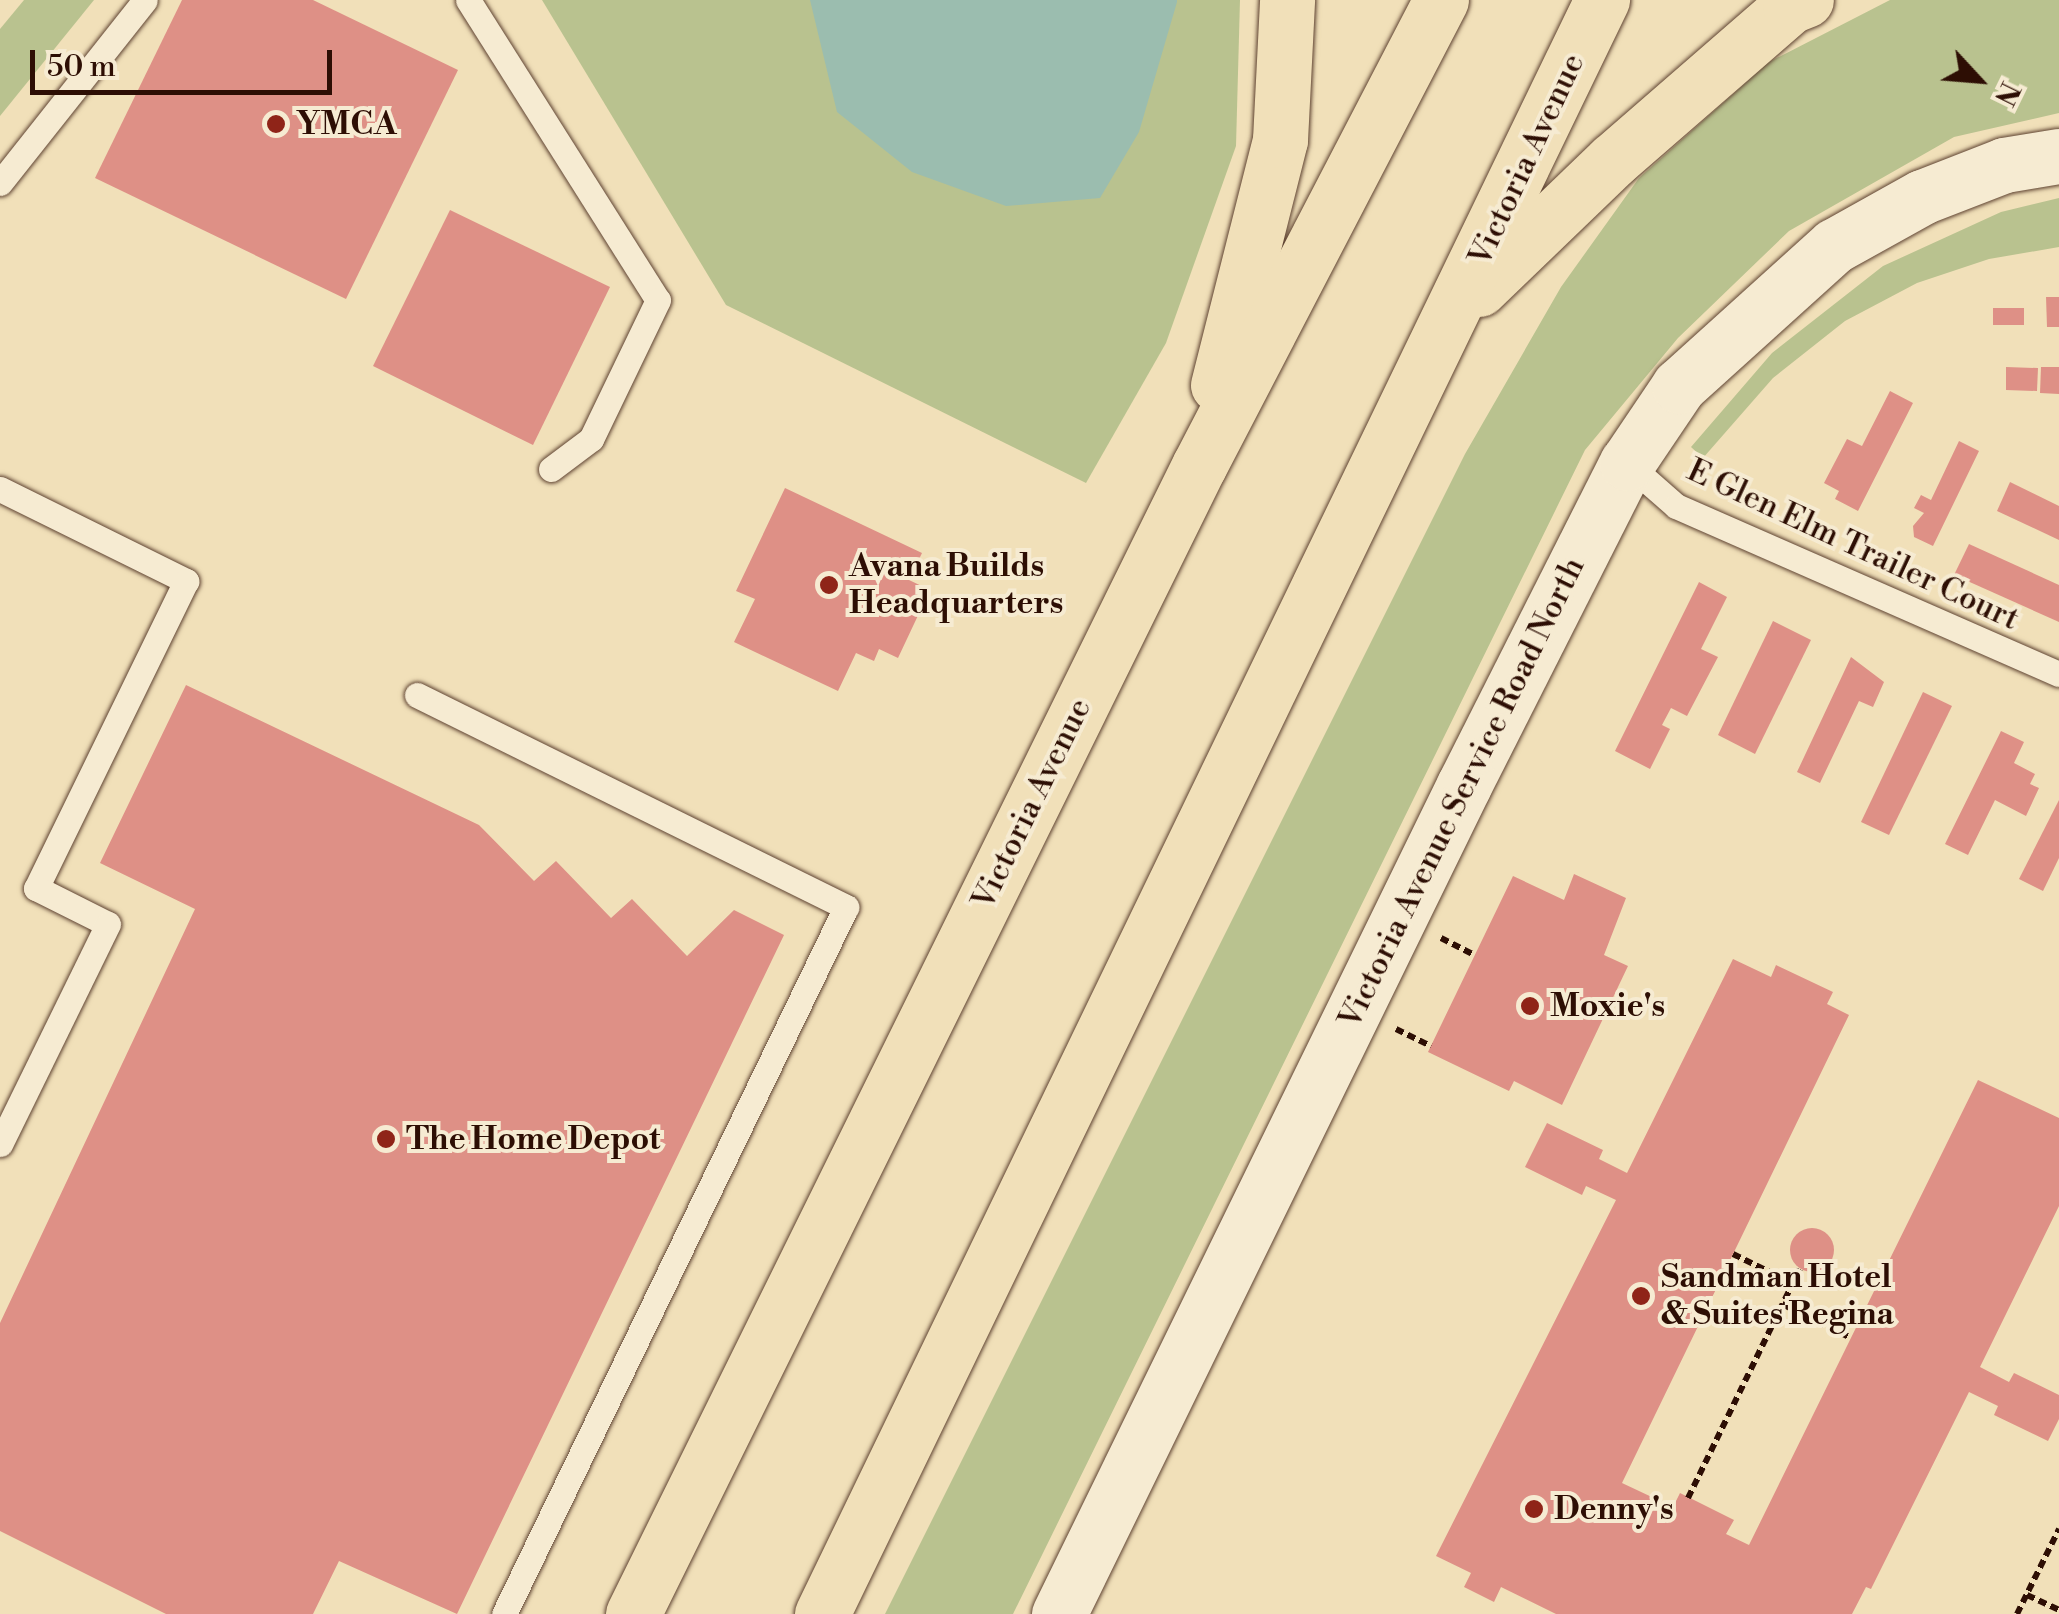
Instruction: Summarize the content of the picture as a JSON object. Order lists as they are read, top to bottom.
{
  "streets": {
    "highway": ["Victoria Avenue"],
    "street": ["Victoria Avenue Service Road North"],
    "lane": ["E Glen Elm Trailer Court"]
  },
  "crossings": [
    ["E Glen Elm Trailer Court", "Victoria Avenue Service Road North"]
  ],
  "places": [
    "YMCA",
    "Avana Builds Headquarters",
    "Moxie's",
    "The Home Depot",
    "Sandman Hotel & Suites Regina",
    "Denny's"
  ],
  "scale_bar": "50 m",
  "north": "bottom right"
}
